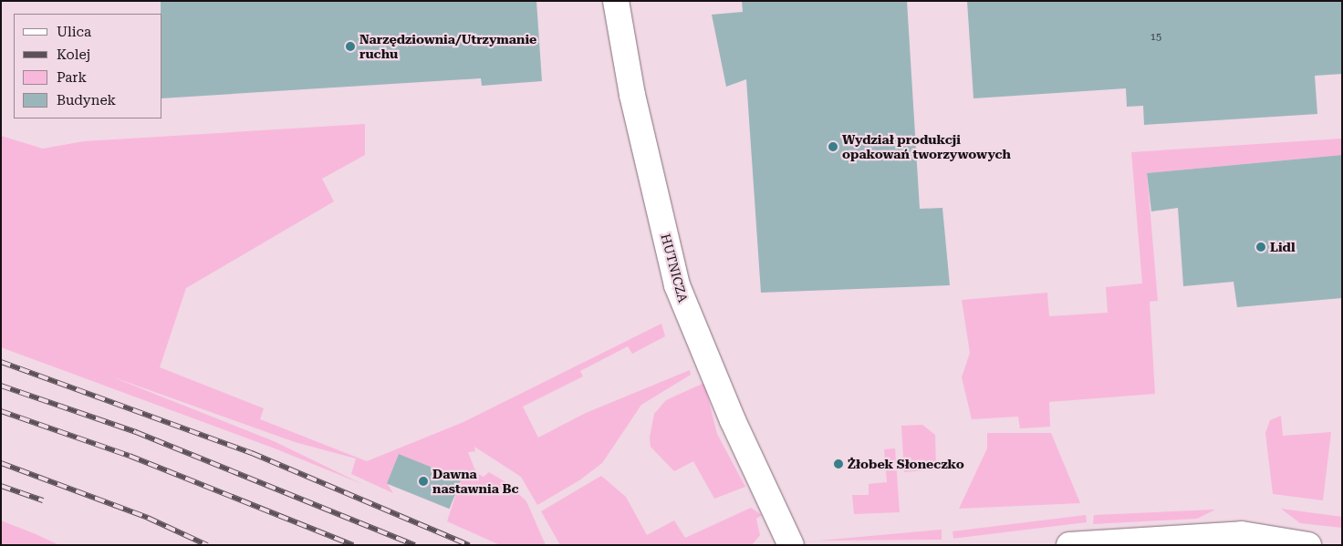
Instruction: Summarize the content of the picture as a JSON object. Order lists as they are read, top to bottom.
{
  "streets": {
    "street": ["HUTNICZA"]
  },
  "places": [
    "Narzędziownia/Utrzymanie ruchu",
    "Wydział produkcji opakowań tworzywowych",
    "Lidl",
    "Żłobek Słoneczko",
    "Dawna nastawnia Bc"
  ],
  "house_numbers": ["15"],
  "legend": [
    "Ulica",
    "Kolej",
    "Park",
    "Budynek"
  ]
}
